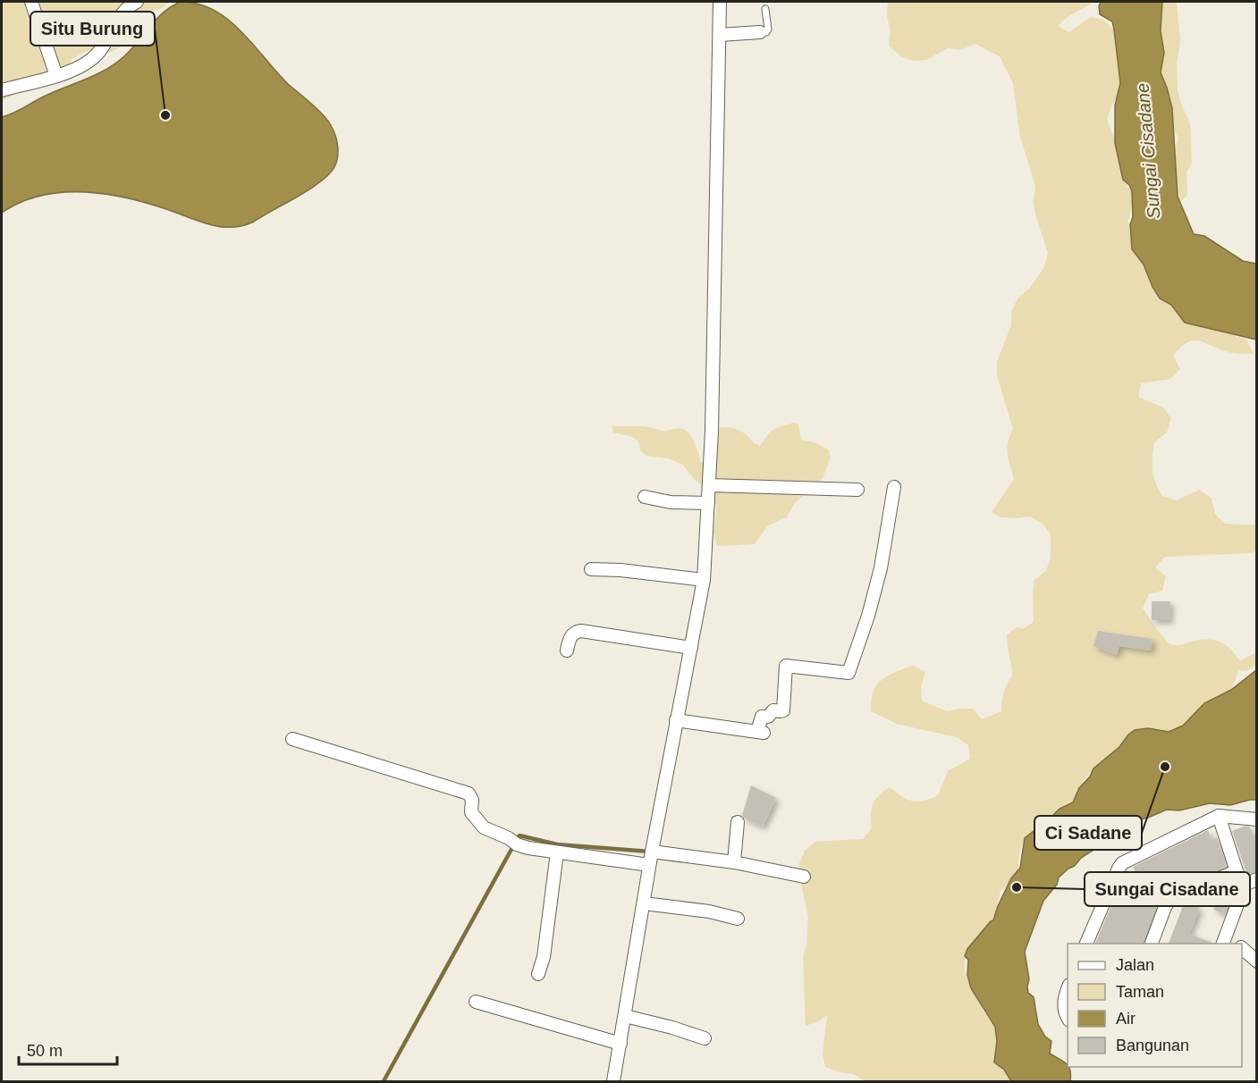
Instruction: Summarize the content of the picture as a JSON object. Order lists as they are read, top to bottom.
{
  "water": ["Sungai Cisadane"],
  "places": ["Situ Burung", "Ci Sadane", "Sungai Cisadane"],
  "legend": [
    "Jalan",
    "Taman",
    "Air",
    "Bangunan"
  ],
  "scale_bar": "50 m"
}
